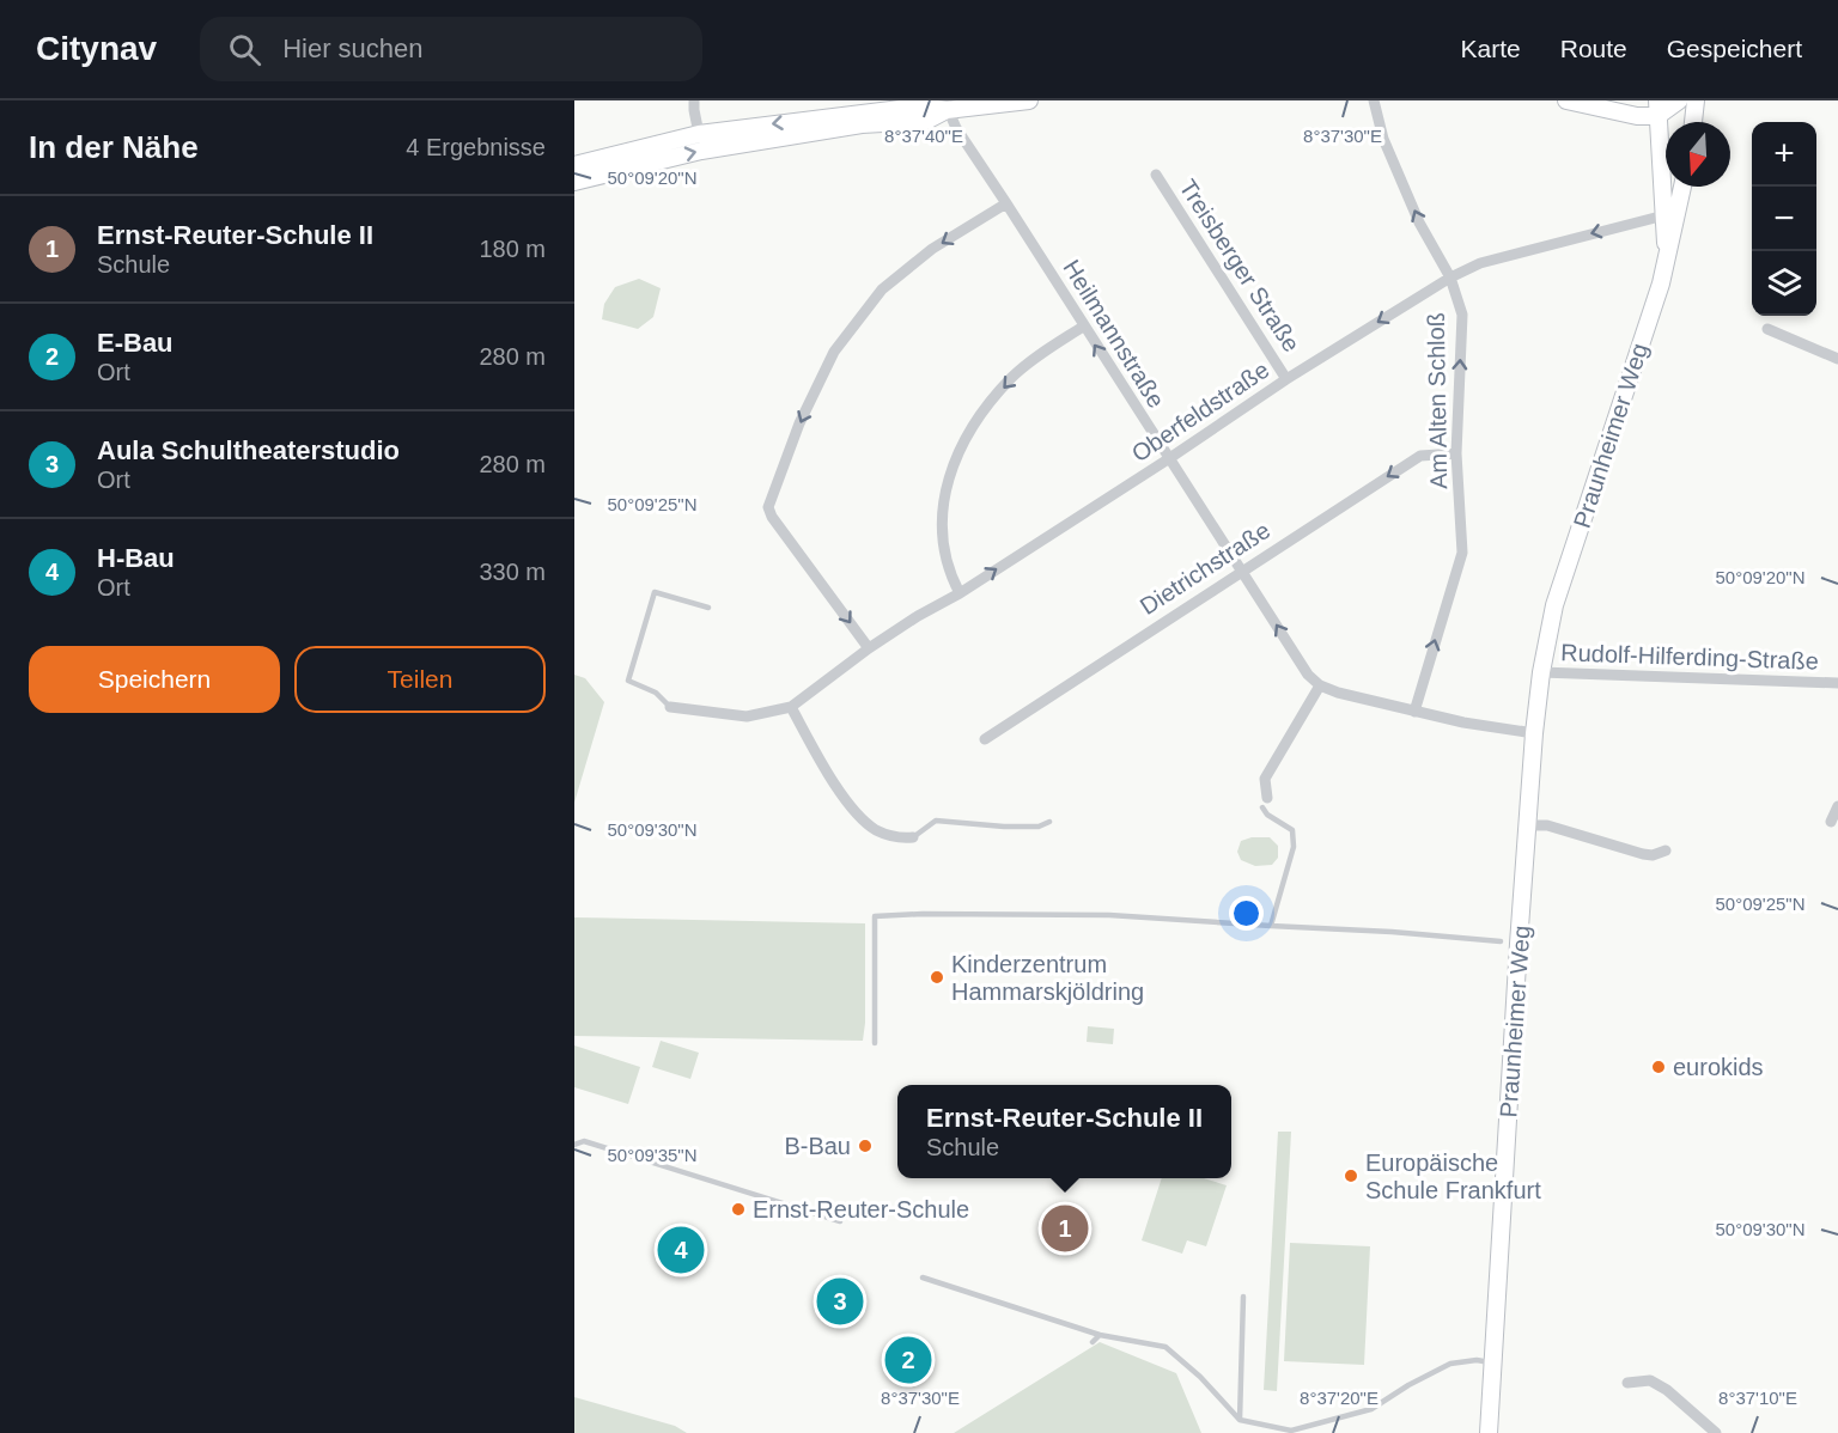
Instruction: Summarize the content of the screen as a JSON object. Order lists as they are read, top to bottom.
{
  "streets": {
    "main road": ["Praunheimer Weg"],
    "street": [
      "Treisberger Straße",
      "Heilmannstraße",
      "Am Alten Schloß",
      "Oberfeldstraße",
      "Dietrichstraße",
      "Rudolf-Hilferding-Straße"
    ]
  },
  "crossings": [
    ["Treisberger Straße", "Oberfeldstraße"],
    ["Heilmannstraße", "Oberfeldstraße"],
    ["Heilmannstraße", "Dietrichstraße"],
    ["Am Alten Schloß", "Oberfeldstraße"],
    ["Am Alten Schloß", "Dietrichstraße"],
    ["Oberfeldstraße", "Praunheimer Weg"],
    ["Praunheimer Weg", "Rudolf-Hilferding-Straße"]
  ],
  "one_way": ["Heilmannstraße", "Am Alten Schloß", "Dietrichstraße"],
  "places": [
    "Kinderzentrum Hammarskjöldring",
    "eurokids",
    "B-Bau",
    "Europäische Schule Frankfurt",
    "Ernst-Reuter-Schule"
  ],
  "north": "bottom",
  "page": {
    "header": "Citynav",
    "search": "Hier suchen",
    "nav": ["Karte", "Route", "Gespeichert"],
    "heading": ["In der Nähe", "4 Ergebnisse"],
    "map_buttons": ["+", "−"],
    "list": [
      {
        "mark": "1",
        "name": "Ernst-Reuter-Schule II",
        "note": "Schule",
        "value": "180 m"
      },
      {
        "mark": "2",
        "name": "E-Bau",
        "note": "Ort",
        "value": "280 m"
      },
      {
        "mark": "3",
        "name": "Aula Schultheaterstudio",
        "note": "Ort",
        "value": "280 m"
      },
      {
        "mark": "4",
        "name": "H-Bau",
        "note": "Ort",
        "value": "330 m"
      }
    ],
    "buttons": ["Speichern", "Teilen"],
    "popup": ["Ernst-Reuter-Schule II", "Schule"],
    "pins": [
      "1",
      "4",
      "3",
      "2"
    ]
  },
  "coordinates": [
    "8°37'40\"E",
    "8°37'30\"E",
    "50°09'20\"N",
    "50°09'25\"N",
    "50°09'30\"N",
    "50°09'35\"N",
    "8°37'20\"E",
    "8°37'10\"E"
  ]
}
